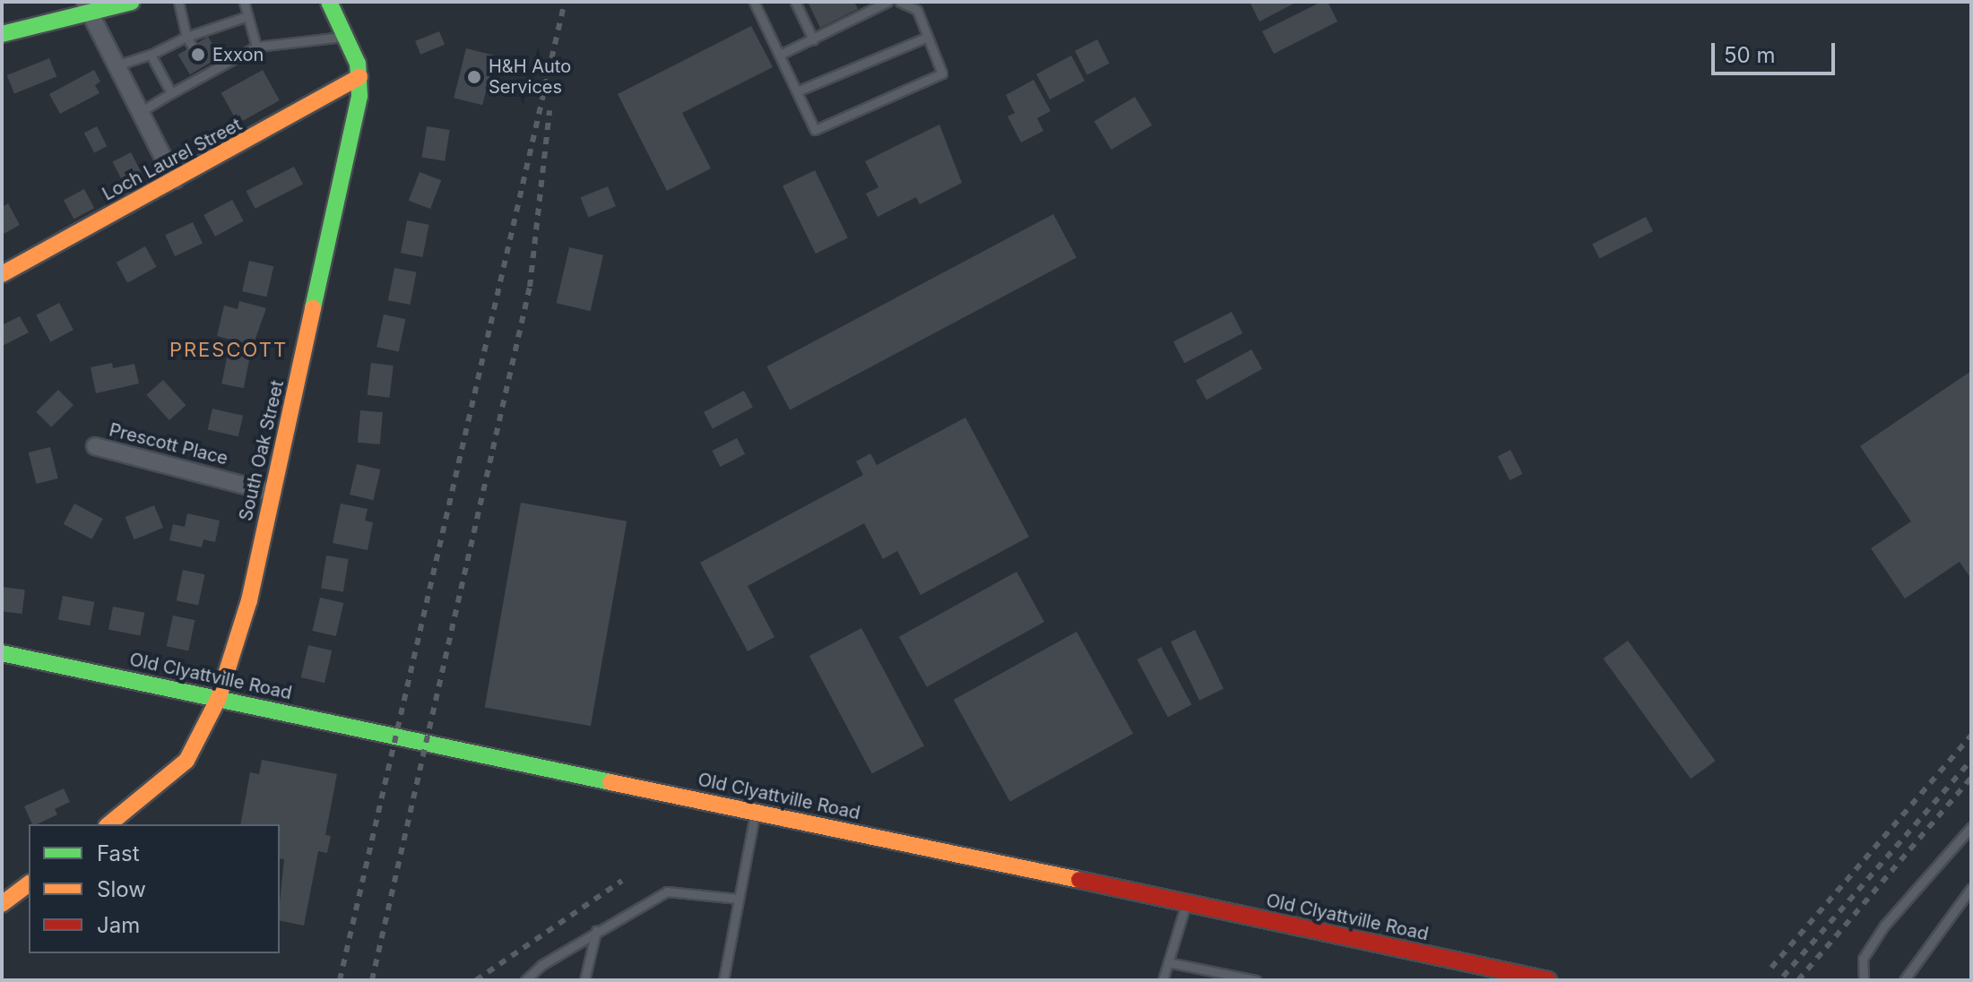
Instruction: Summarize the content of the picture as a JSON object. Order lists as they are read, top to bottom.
{
  "streets": {
    "street": [
      "Loch Laurel Street",
      "Prescott Place",
      "South Oak Street",
      "Old Clyattville Road"
    ]
  },
  "crossings": [
    ["Loch Laurel Street", "South Oak Street"],
    ["Prescott Place", "South Oak Street"],
    ["South Oak Street", "Old Clyattville Road"]
  ],
  "districts": ["PRESCOTT"],
  "places": ["Exxon", "H&H Auto Services"],
  "legend": ["Fast", "Slow", "Jam"],
  "scale_bar": "50 m"
}
